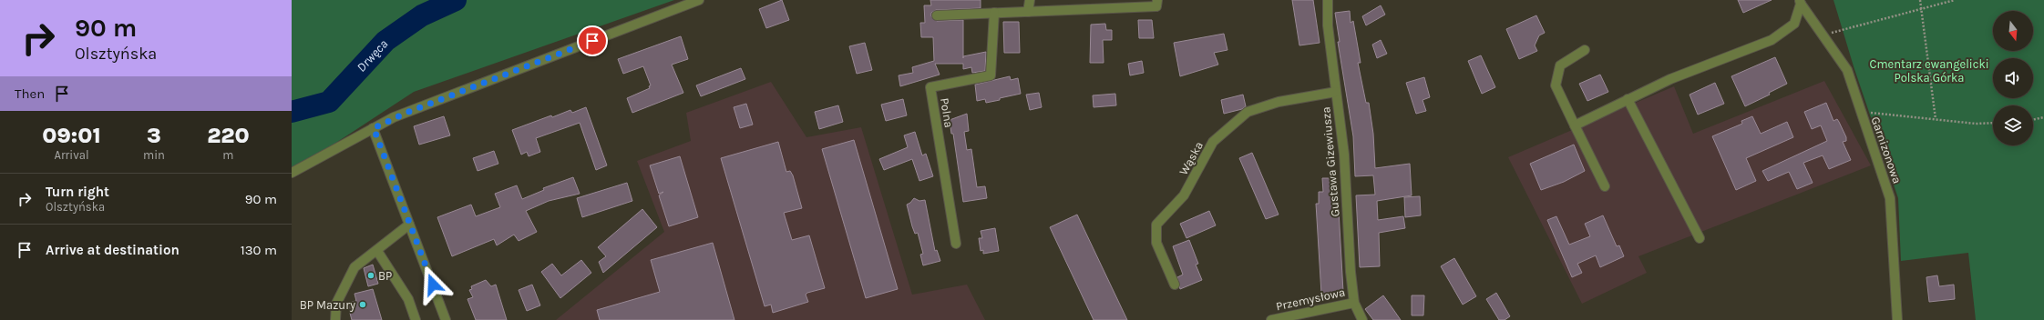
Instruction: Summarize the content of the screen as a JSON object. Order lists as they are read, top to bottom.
{
  "streets": {
    "street": [
      "Polna",
      "Garnizonowa",
      "Wąska",
      "Gustawa Gizewiusza",
      "Przemysłowa"
    ]
  },
  "crossings": [
    ["Wąska", "Gustawa Gizewiusza"],
    ["Gustawa Gizewiusza", "Przemysłowa"]
  ],
  "water": ["Drwęca"],
  "parks": ["Cmentarz ewangelicki Polska Górka"],
  "places": ["BP", "BP Mazury"],
  "north": "bottom",
  "page": {
    "turn": ["90 m", "Olsztyńska"],
    "then": "Then",
    "eta": [
      "09:01",
      "Arrival",
      "3",
      "min",
      "220",
      "m"
    ],
    "list": [
      {
        "name": "Turn right",
        "note": "Olsztyńska",
        "value": "90 m"
      },
      {
        "name": "Arrive at destination",
        "value": "130 m"
      }
    ]
  }
}
